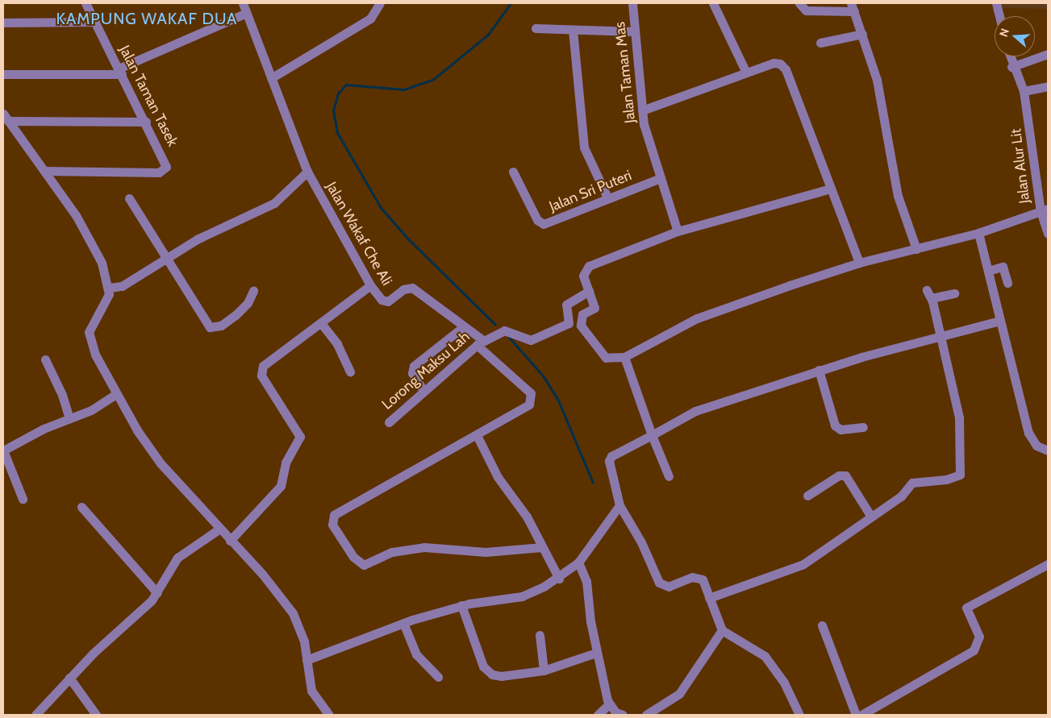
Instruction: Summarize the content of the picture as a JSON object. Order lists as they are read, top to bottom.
{
  "streets": {
    "street": [
      "Jalan Taman Mas",
      "Jalan Taman Tasek",
      "Jalan Alur Lit",
      "Jalan Sri Puteri",
      "Jalan Wakaf Che Ali",
      "Lorong Maksu Lah"
    ]
  },
  "crossings": [
    ["Jalan Taman Mas", "Jalan Sri Puteri"],
    ["Jalan Wakaf Che Ali", "Lorong Maksu Lah"]
  ],
  "districts": ["KAMPUNG WAKAF DUA"],
  "north": "left"
}
